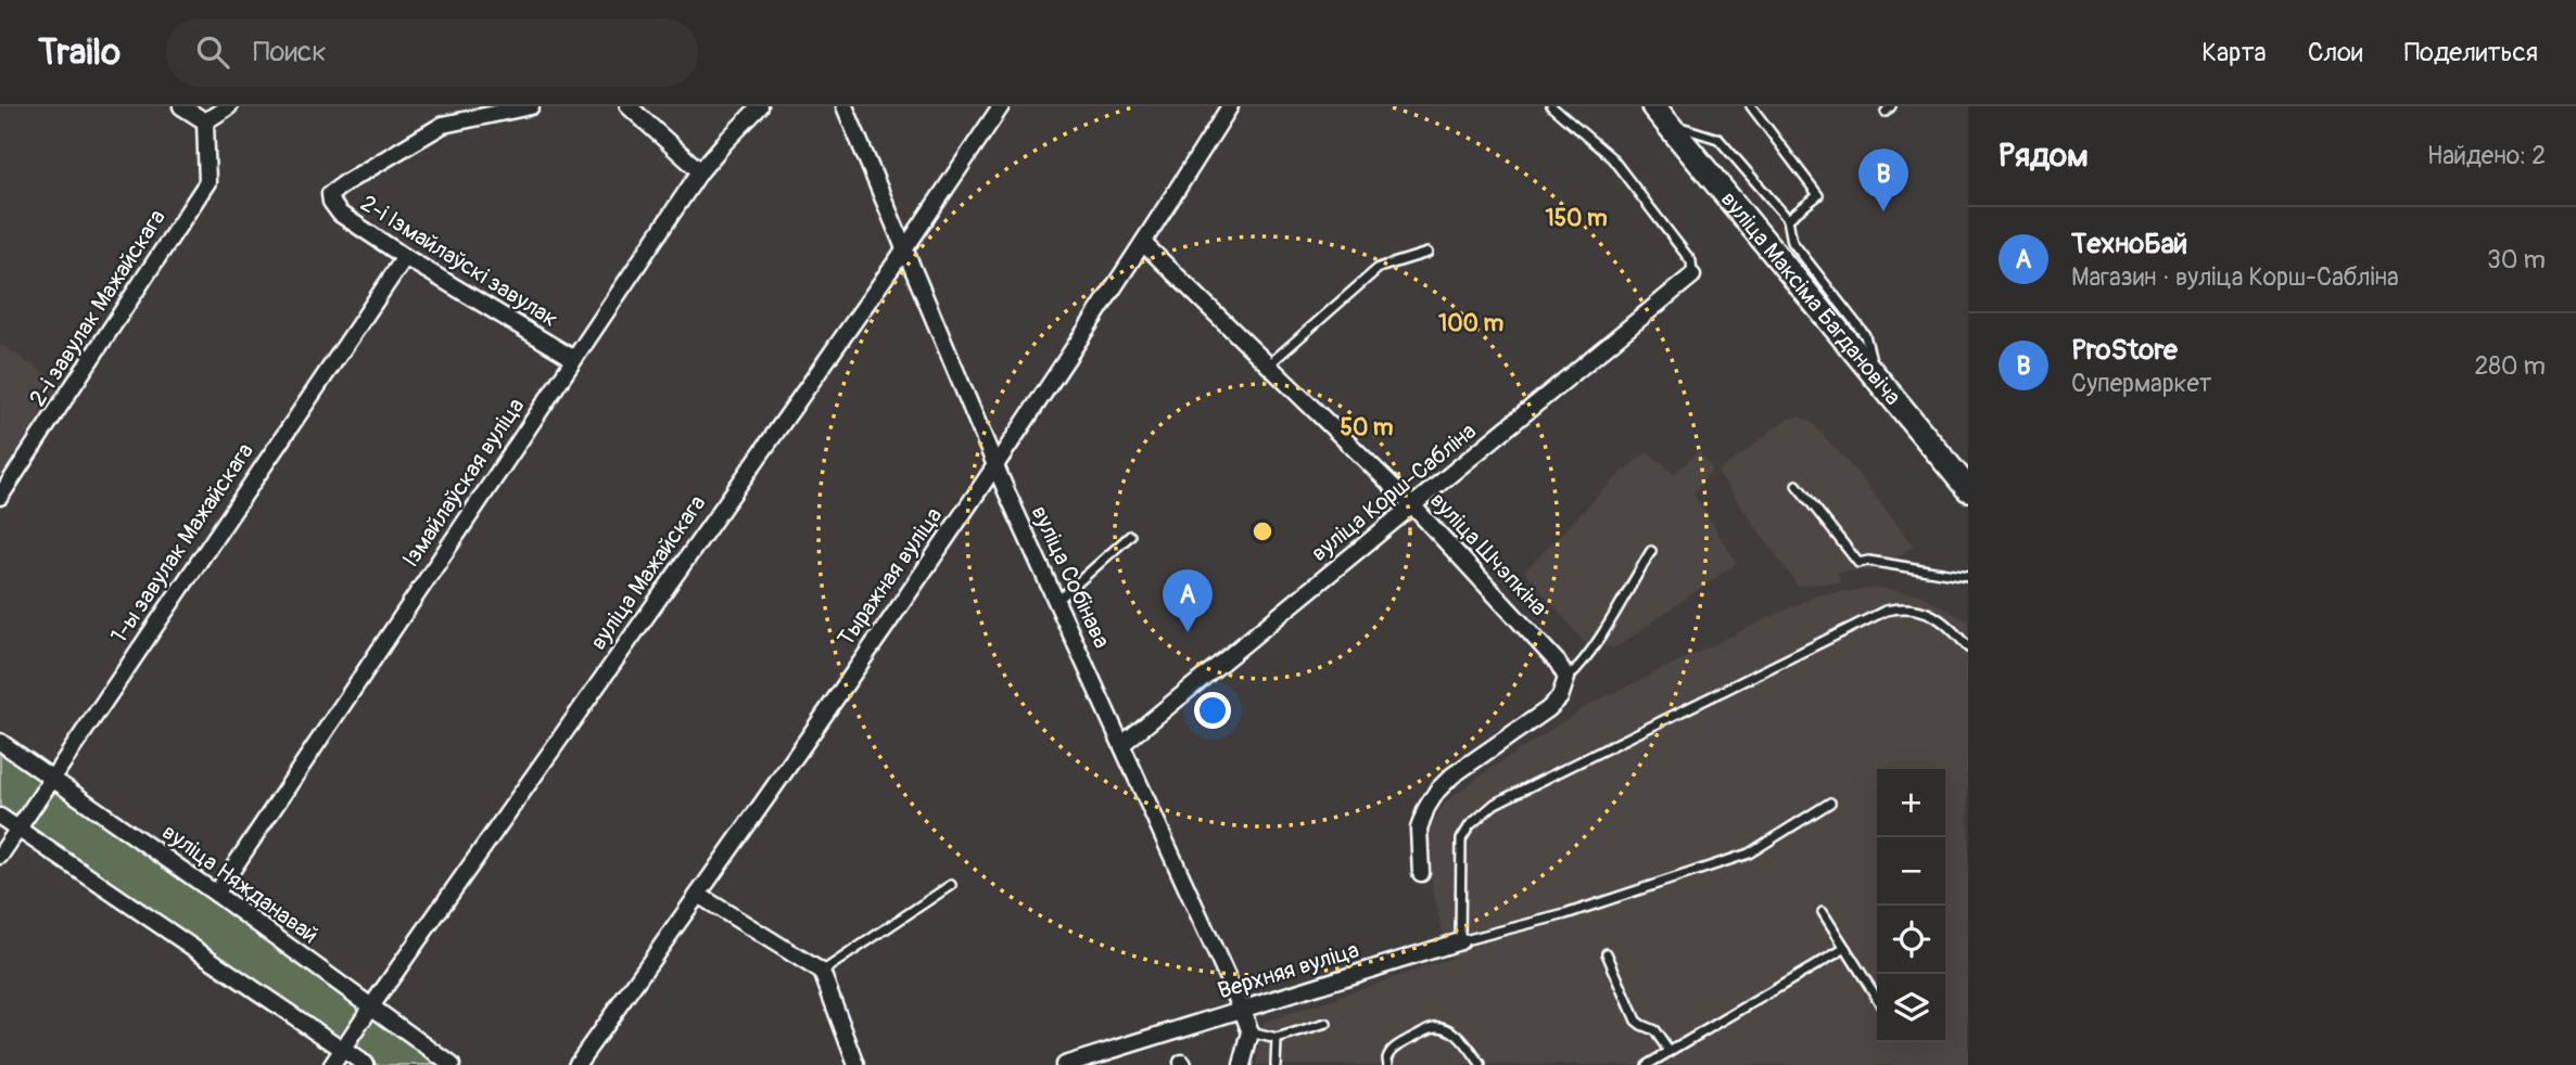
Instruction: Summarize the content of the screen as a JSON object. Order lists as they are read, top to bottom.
{
  "streets": {
    "main road": ["вуліца Максіма Багдановіча"],
    "street": [
      "2-і Ізмайлаўскі завулак",
      "2-і завулак Мажайскага",
      "Ізмайлаўская вуліца",
      "вуліца Корш-Сабліна",
      "1-ы завулак Мажайскага",
      "вуліца Шчэпкіна",
      "вуліца Мажайскага",
      "Тыражная вуліца",
      "вуліца Собінава",
      "вуліца Няжданавай",
      "Верхняя вуліца"
    ]
  },
  "crossings": [
    ["2-і Ізмайлаўскі завулак", "Ізмайлаўская вуліца"],
    ["2-і Ізмайлаўскі завулак", "1-ы завулак Мажайскага"],
    ["Ізмайлаўская вуліца", "вуліца Няжданавай"],
    ["вуліца Корш-Сабліна", "вуліца Шчэпкіна"],
    ["вуліца Корш-Сабліна", "вуліца Собінава"],
    ["1-ы завулак Мажайскага", "вуліца Няжданавай"],
    ["вуліца Шчэпкіна", "Тыражная вуліца"],
    ["вуліца Мажайскага", "вуліца Собінава"],
    ["вуліца Мажайскага", "вуліца Няжданавай"],
    ["Тыражная вуліца", "вуліца Собінава"],
    ["вуліца Собінава", "Верхняя вуліца"]
  ],
  "page": {
    "header": "Trailo",
    "search": "Поиск",
    "nav": ["Карта", "Слои", "Поделиться"],
    "heading": ["Рядом", "Найдено: 2"],
    "pins": ["B", "A"],
    "list": [
      {
        "mark": "A",
        "name": "ТехноБай",
        "note": "Магазин · вуліца Корш-Сабліна",
        "value": "30 m"
      },
      {
        "mark": "B",
        "name": "ProStore",
        "note": "Супермаркет",
        "value": "280 m"
      }
    ],
    "map_buttons": ["+", "−"]
  },
  "rings": ["150 m", "100 m", "50 m"]
}
